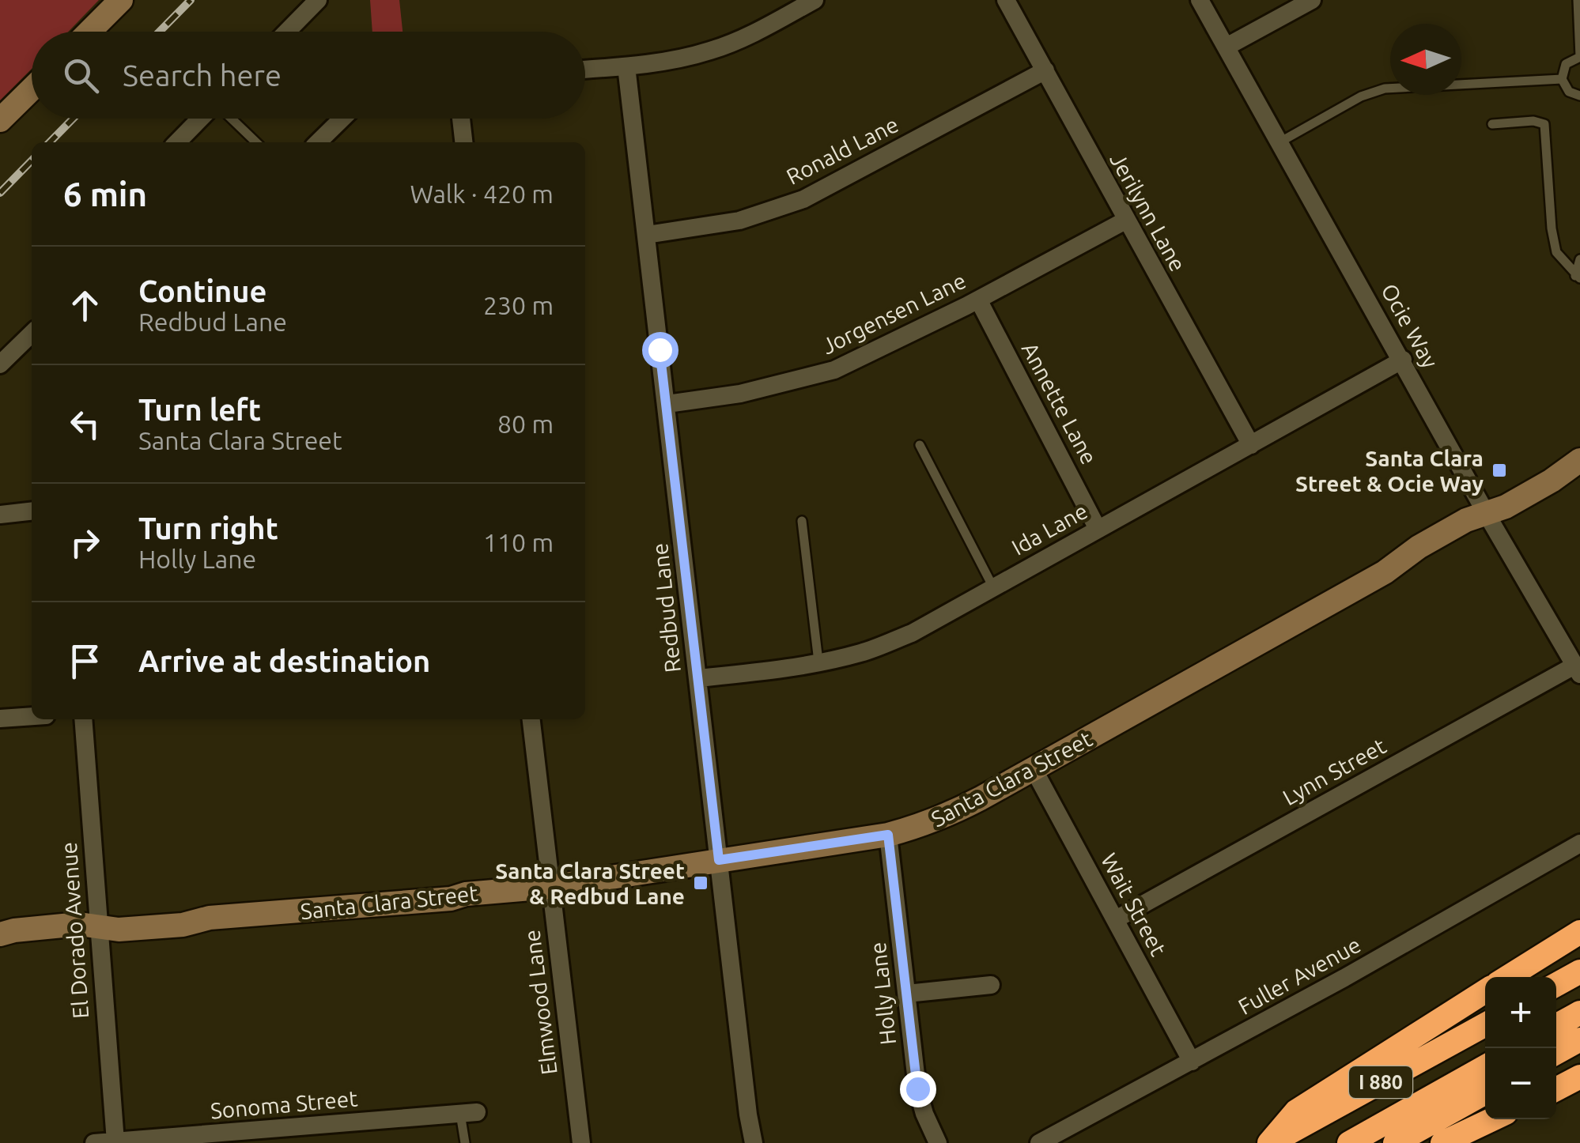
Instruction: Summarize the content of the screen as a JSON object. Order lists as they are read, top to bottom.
{
  "streets": {
    "highway": ["I 880"],
    "main road": ["Santa Clara Street"],
    "street": [
      "Ronald Lane",
      "Jerilynn Lane",
      "Jorgensen Lane",
      "Ocie Way",
      "Annette Lane",
      "Ida Lane",
      "Redbud Lane",
      "Lynn Street",
      "Wait Street",
      "El Dorado Avenue",
      "Fuller Avenue",
      "Holly Lane",
      "Elmwood Lane",
      "Sonoma Street"
    ]
  },
  "crossings": [
    ["Ronald Lane", "Jerilynn Lane"],
    ["Ronald Lane", "Redbud Lane"],
    ["Jerilynn Lane", "Jorgensen Lane"],
    ["Jerilynn Lane", "Ida Lane"],
    ["Jorgensen Lane", "Annette Lane"],
    ["Jorgensen Lane", "Redbud Lane"],
    ["Ocie Way", "Ida Lane"],
    ["Ocie Way", "Lynn Street"],
    ["Ocie Way", "Santa Clara Street"],
    ["Annette Lane", "Ida Lane"],
    ["Ida Lane", "Redbud Lane"],
    ["Redbud Lane", "Santa Clara Street"],
    ["Lynn Street", "Wait Street"],
    ["Santa Clara Street", "Wait Street"],
    ["Santa Clara Street", "El Dorado Avenue"],
    ["Santa Clara Street", "Holly Lane"],
    ["Santa Clara Street", "Elmwood Lane"],
    ["Wait Street", "Fuller Avenue"],
    ["El Dorado Avenue", "Sonoma Street"]
  ],
  "places": {
    "transit": ["Santa Clara Street & Ocie Way", "Santa Clara Street & Redbud Lane"]
  },
  "north": "left",
  "page": {
    "search": "Search here",
    "heading": ["6 min", "Walk · 420 m"],
    "list": [
      ["Continue", "Redbud Lane", "230 m"],
      ["Turn left", "Santa Clara Street", "80 m"],
      ["Turn right", "Holly Lane", "110 m"],
      "Arrive at destination"
    ],
    "map_buttons": ["+", "−"]
  }
}
